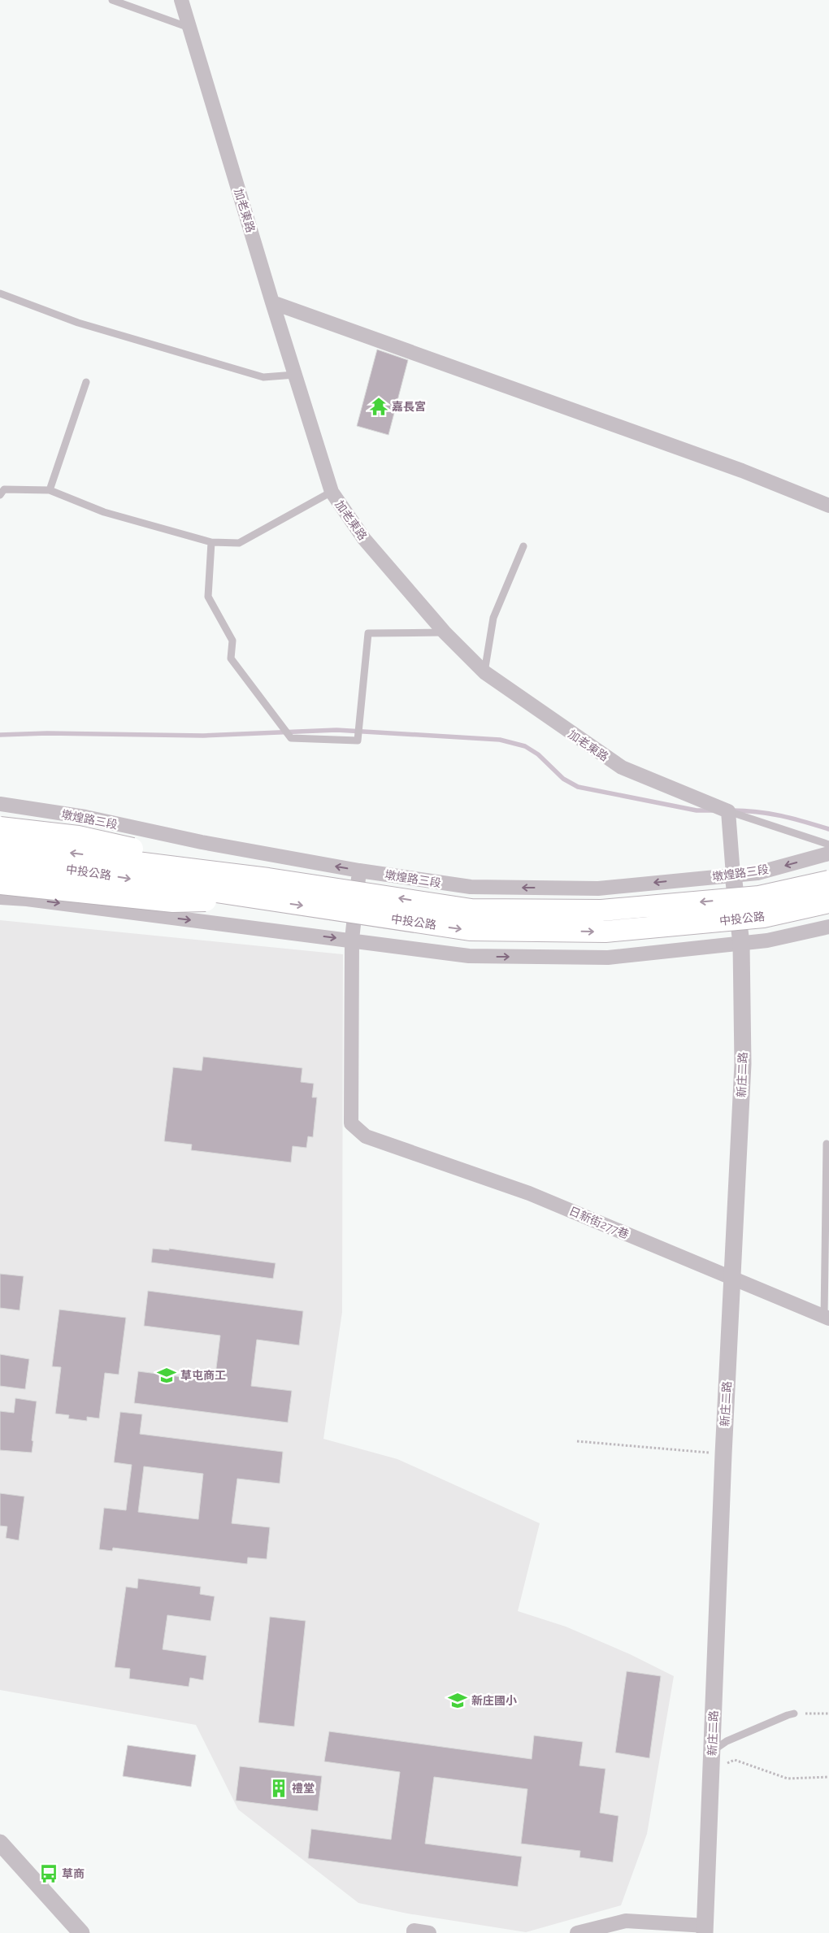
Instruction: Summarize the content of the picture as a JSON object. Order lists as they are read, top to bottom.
{
  "streets": {
    "main road": ["中投公路"],
    "street": [
      "加老東路",
      "墩煌路三段",
      "新庄二路",
      "日新街277巷"
    ]
  },
  "crossings": [
    ["墩煌路三段", "新庄二路"],
    ["新庄二路", "日新街277巷"]
  ],
  "places": {
    "temple": ["嘉長宮"],
    "school or university": ["草屯商工", "新庄國小"],
    "building": ["禮堂"],
    "bus stop": ["草商"]
  }
}
